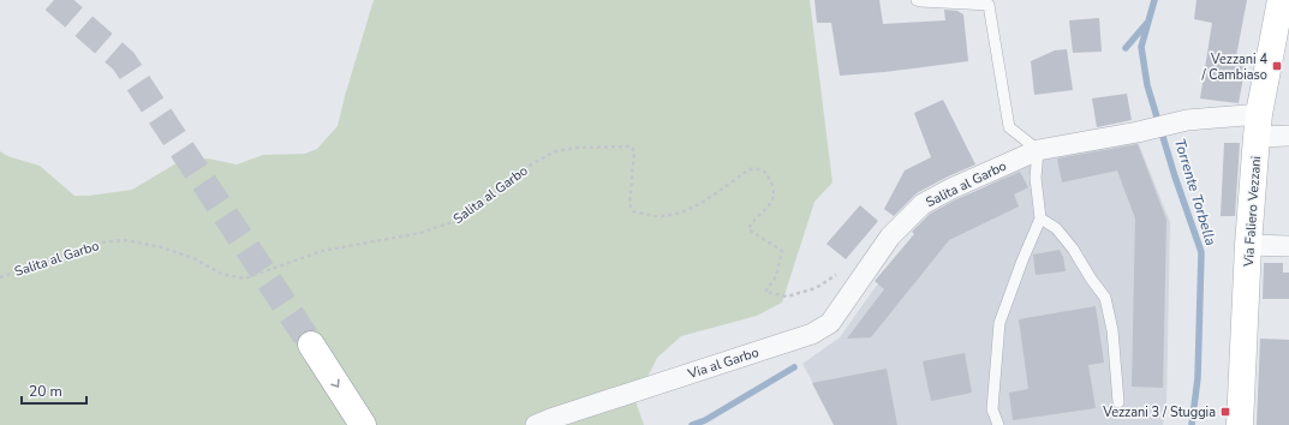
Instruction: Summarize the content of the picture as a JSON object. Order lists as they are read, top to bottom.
{
  "streets": {
    "main road": ["Via Faliero Vezzani"],
    "street": ["Salita al Garbo", "Via al Garbo"]
  },
  "crossings": [
    ["Salita al Garbo", "Via Faliero Vezzani"],
    ["Salita al Garbo", "Via al Garbo"]
  ],
  "water": ["Torrente Torbella"],
  "places": {
    "transit": ["Vezzani 4 / Cambiaso", "Vezzani 3 / Stuggia"]
  },
  "scale_bar": "20 m"
}
